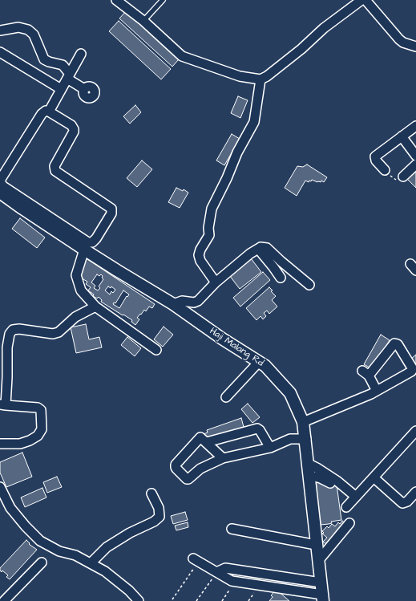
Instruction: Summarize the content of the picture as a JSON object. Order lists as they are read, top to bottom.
{
  "streets": {
    "street": ["Haji Malang Rd"]
  }
}
